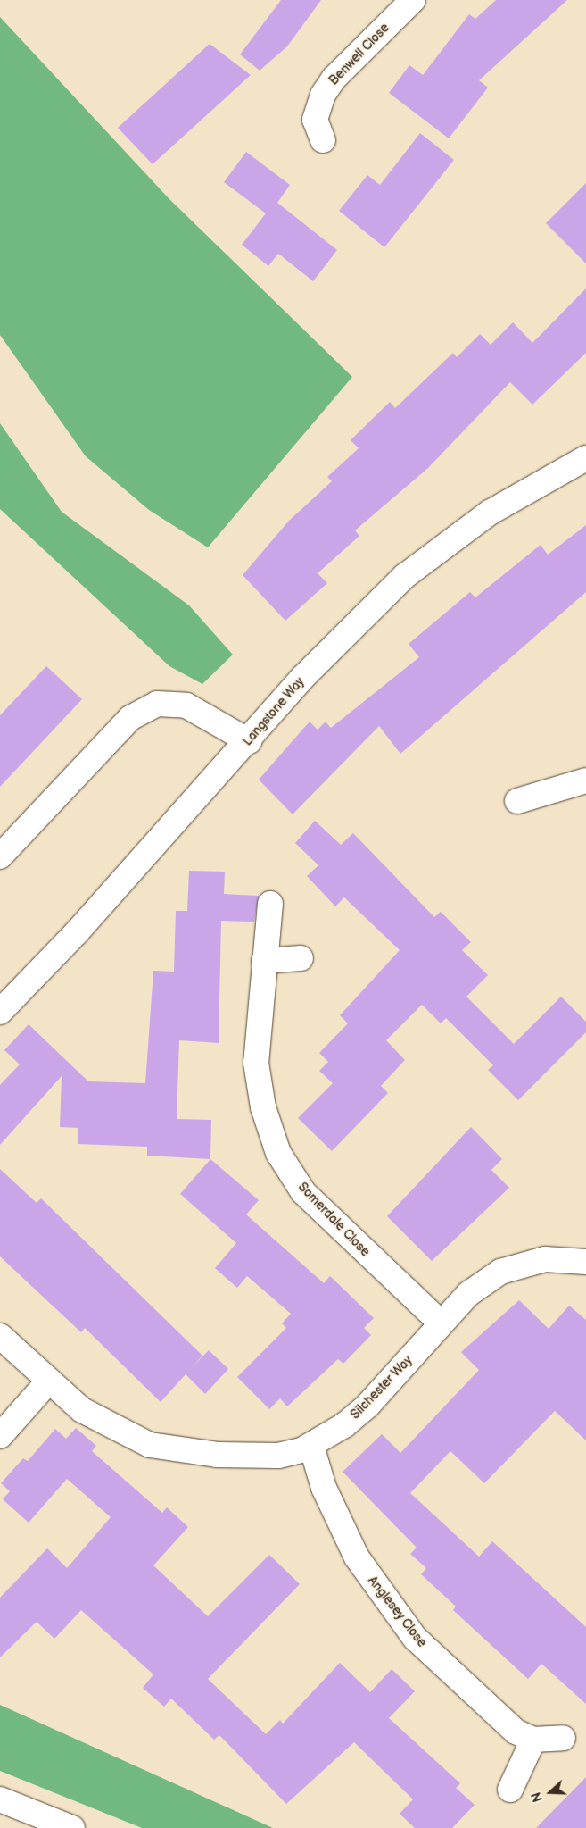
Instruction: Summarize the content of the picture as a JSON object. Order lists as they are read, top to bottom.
{
  "streets": {
    "street": [
      "Benwell Close",
      "Langstone Way",
      "Somerdale Close",
      "Silchester Way",
      "Anglesey Close"
    ]
  },
  "crossings": [
    ["Somerdale Close", "Silchester Way"],
    ["Silchester Way", "Anglesey Close"]
  ],
  "north": "left"
}
